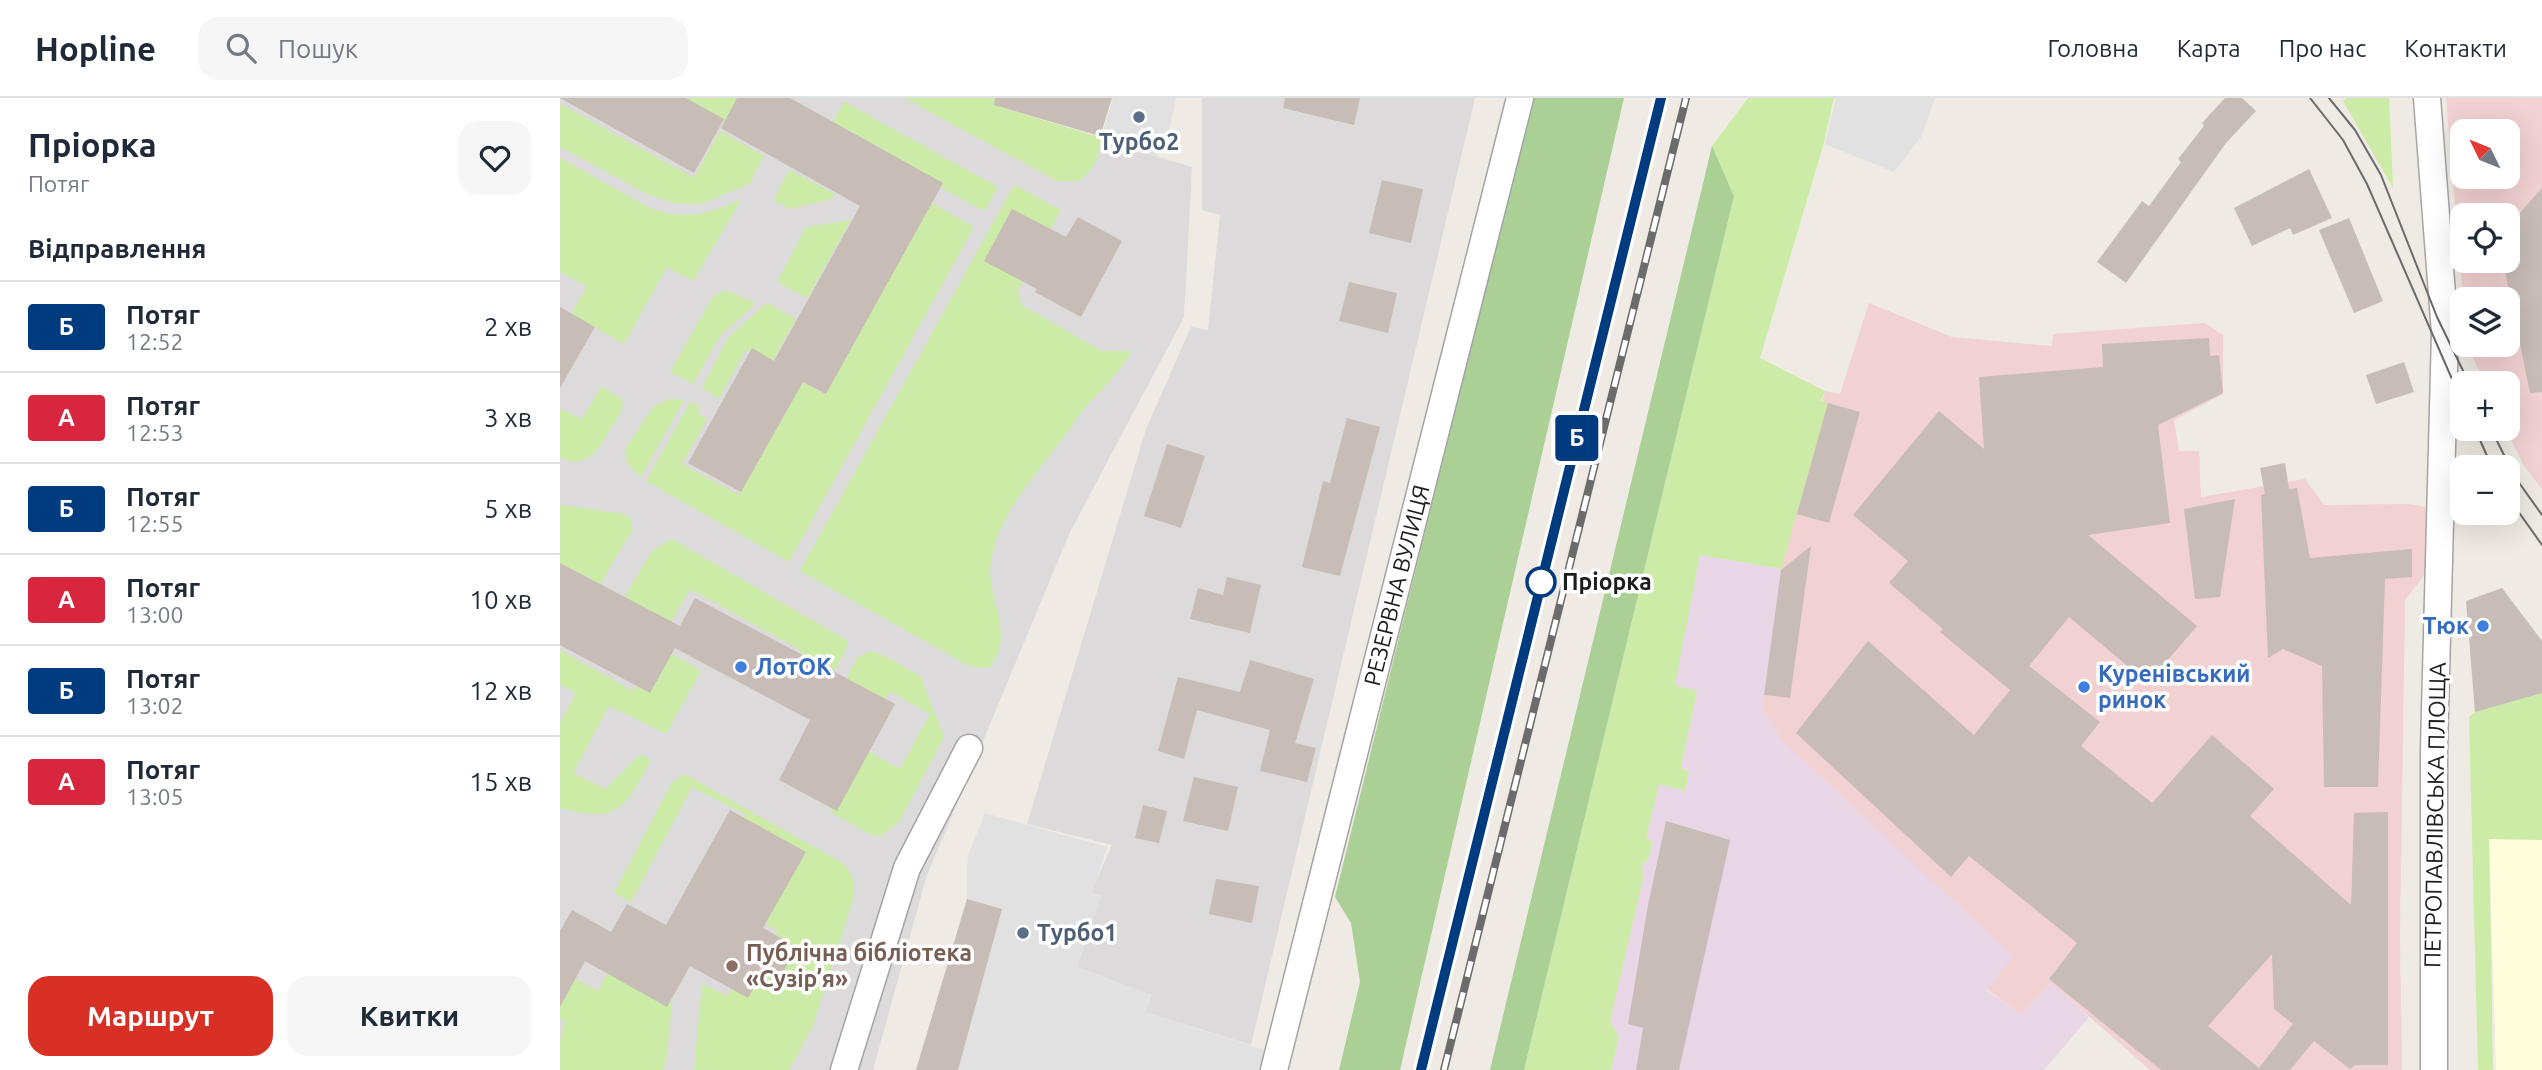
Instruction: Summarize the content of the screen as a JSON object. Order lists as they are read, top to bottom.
{
  "streets": {
    "street": ["РЕЗЕРВНА ВУЛИЦЯ", "ПЕТРОПАВЛІВСЬКА ПЛОЩА"]
  },
  "places": [
    "Турбо2",
    "Пріорка",
    "Тюк",
    "ЛотОК",
    "Куренівський ринок",
    "Турбо1",
    "Публічна бібліотека «Сузір’я»"
  ],
  "north": "top left",
  "page": {
    "header": "Hopline",
    "search": "Пошук",
    "nav": [
      "Головна",
      "Карта",
      "Про нас",
      "Контакти"
    ],
    "heading": [
      ["Пріорка", "Потяг"],
      "Відправлення"
    ],
    "on_map": "Б",
    "map_buttons": ["+", "−"],
    "list": [
      {
        "mark": "Б",
        "name": "Потяг",
        "note": "12:52",
        "value": "2 хв"
      },
      {
        "mark": "A",
        "name": "Потяг",
        "note": "12:53",
        "value": "3 хв"
      },
      {
        "mark": "Б",
        "name": "Потяг",
        "note": "12:55",
        "value": "5 хв"
      },
      {
        "mark": "A",
        "name": "Потяг",
        "note": "13:00",
        "value": "10 хв"
      },
      {
        "mark": "Б",
        "name": "Потяг",
        "note": "13:02",
        "value": "12 хв"
      },
      {
        "mark": "A",
        "name": "Потяг",
        "note": "13:05",
        "value": "15 хв"
      }
    ],
    "buttons": ["Маршрут", "Квитки"]
  }
}
